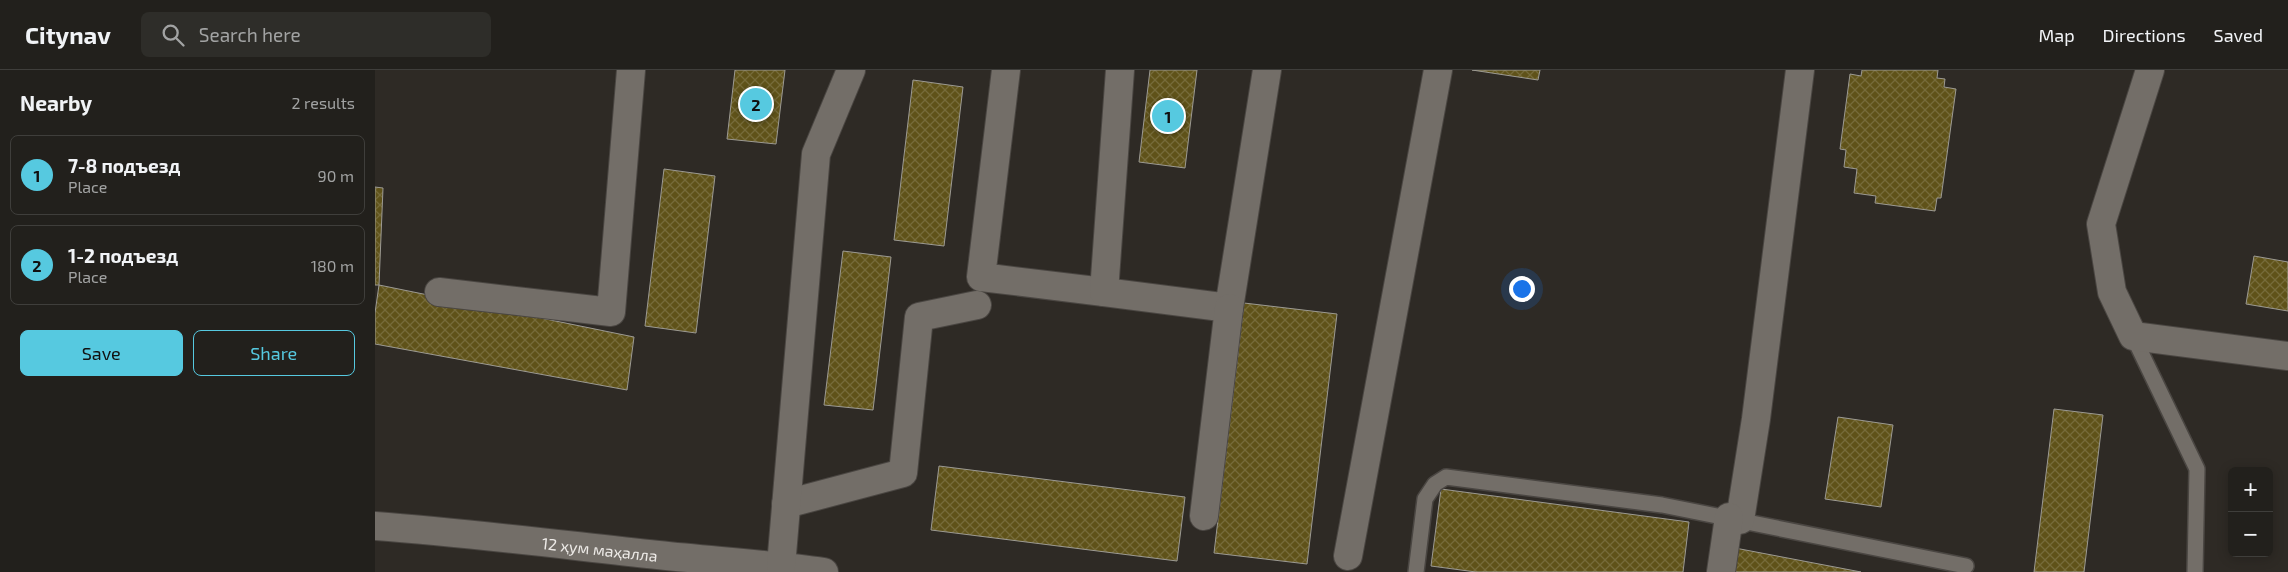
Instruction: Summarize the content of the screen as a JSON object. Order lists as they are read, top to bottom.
{
  "streets": {
    "street": ["12 ҳум маҳалла"]
  },
  "page": {
    "header": "Citynav",
    "search": "Search here",
    "nav": ["Map", "Directions", "Saved"],
    "heading": ["Nearby", "2 results"],
    "pins": ["2", "1"],
    "list": [
      {
        "mark": "1",
        "name": "7-8 подъезд",
        "note": "Place",
        "value": "90 m"
      },
      {
        "mark": "2",
        "name": "1-2 подъезд",
        "note": "Place",
        "value": "180 m"
      }
    ],
    "buttons": ["Save", "Share"],
    "map_buttons": ["+", "−"]
  }
}
